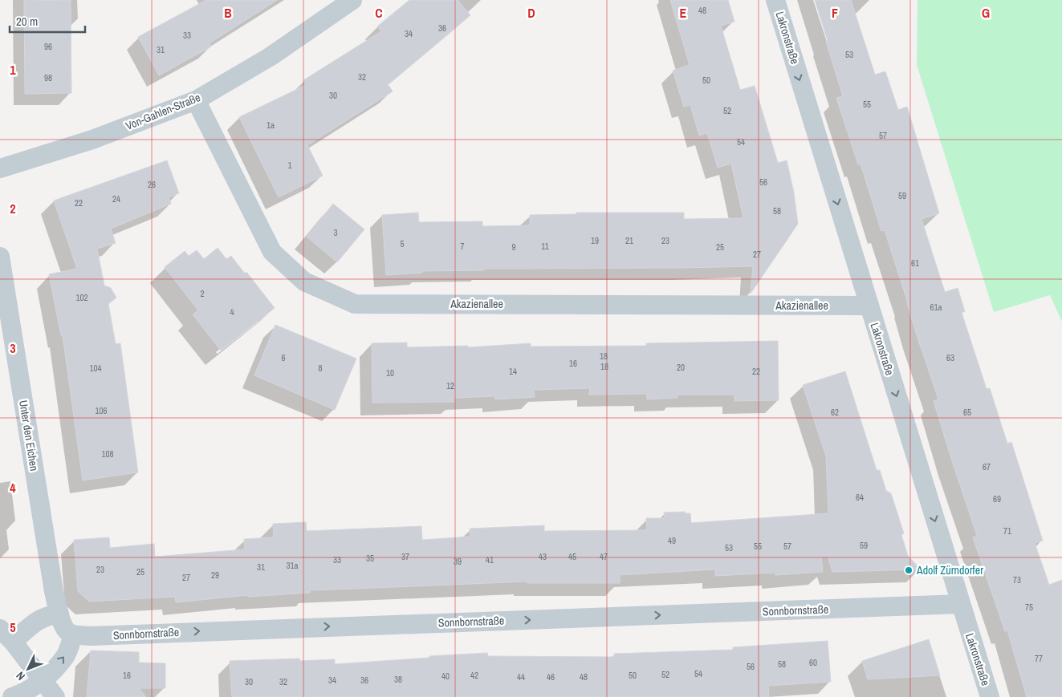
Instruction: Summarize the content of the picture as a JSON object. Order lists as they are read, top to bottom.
{
  "streets": {
    "street": [
      "Lakronstraße",
      "Von-Gahlen-Straße",
      "Akazienallee",
      "Unter den Eichen",
      "Sonnbornstraße"
    ]
  },
  "crossings": [
    ["Lakronstraße", "Akazienallee"],
    ["Lakronstraße", "Sonnbornstraße"],
    ["Von-Gahlen-Straße", "Akazienallee"],
    ["Unter den Eichen", "Sonnbornstraße"]
  ],
  "one_way": ["Lakronstraße", "Sonnbornstraße"],
  "places": ["Adolf Zürndorfer"],
  "house_numbers": [
    "48",
    "36",
    "34",
    "33",
    "96",
    "31",
    "53",
    "32",
    "98",
    "50",
    "30",
    "55",
    "52",
    "1a",
    "57",
    "54",
    "1",
    "56",
    "26",
    "59",
    "24",
    "22",
    "58",
    "3",
    "19",
    "21",
    "23",
    "5",
    "7",
    "11",
    "9",
    "25",
    "27",
    "61",
    "2",
    "102",
    "61a",
    "4",
    "18",
    "6",
    "63",
    "16",
    "18",
    "20",
    "104",
    "8",
    "14",
    "22",
    "10",
    "12",
    "106",
    "62",
    "65",
    "108",
    "67",
    "64",
    "69",
    "71",
    "49",
    "59",
    "55",
    "57",
    "53",
    "37",
    "43",
    "45",
    "47",
    "35",
    "33",
    "41",
    "39",
    "31a",
    "31",
    "23",
    "25",
    "29",
    "27",
    "73",
    "75",
    "77",
    "60",
    "58",
    "56",
    "54",
    "52",
    "16",
    "42",
    "50",
    "40",
    "44",
    "46",
    "48",
    "38",
    "34",
    "36",
    "30",
    "32"
  ],
  "scale_bar": "20 m",
  "north": "bottom left",
  "grid": {
    "columns": [
      "B",
      "C",
      "D",
      "E",
      "F",
      "G"
    ],
    "rows": [
      "1",
      "2",
      "3",
      "4",
      "5"
    ]
  }
}
